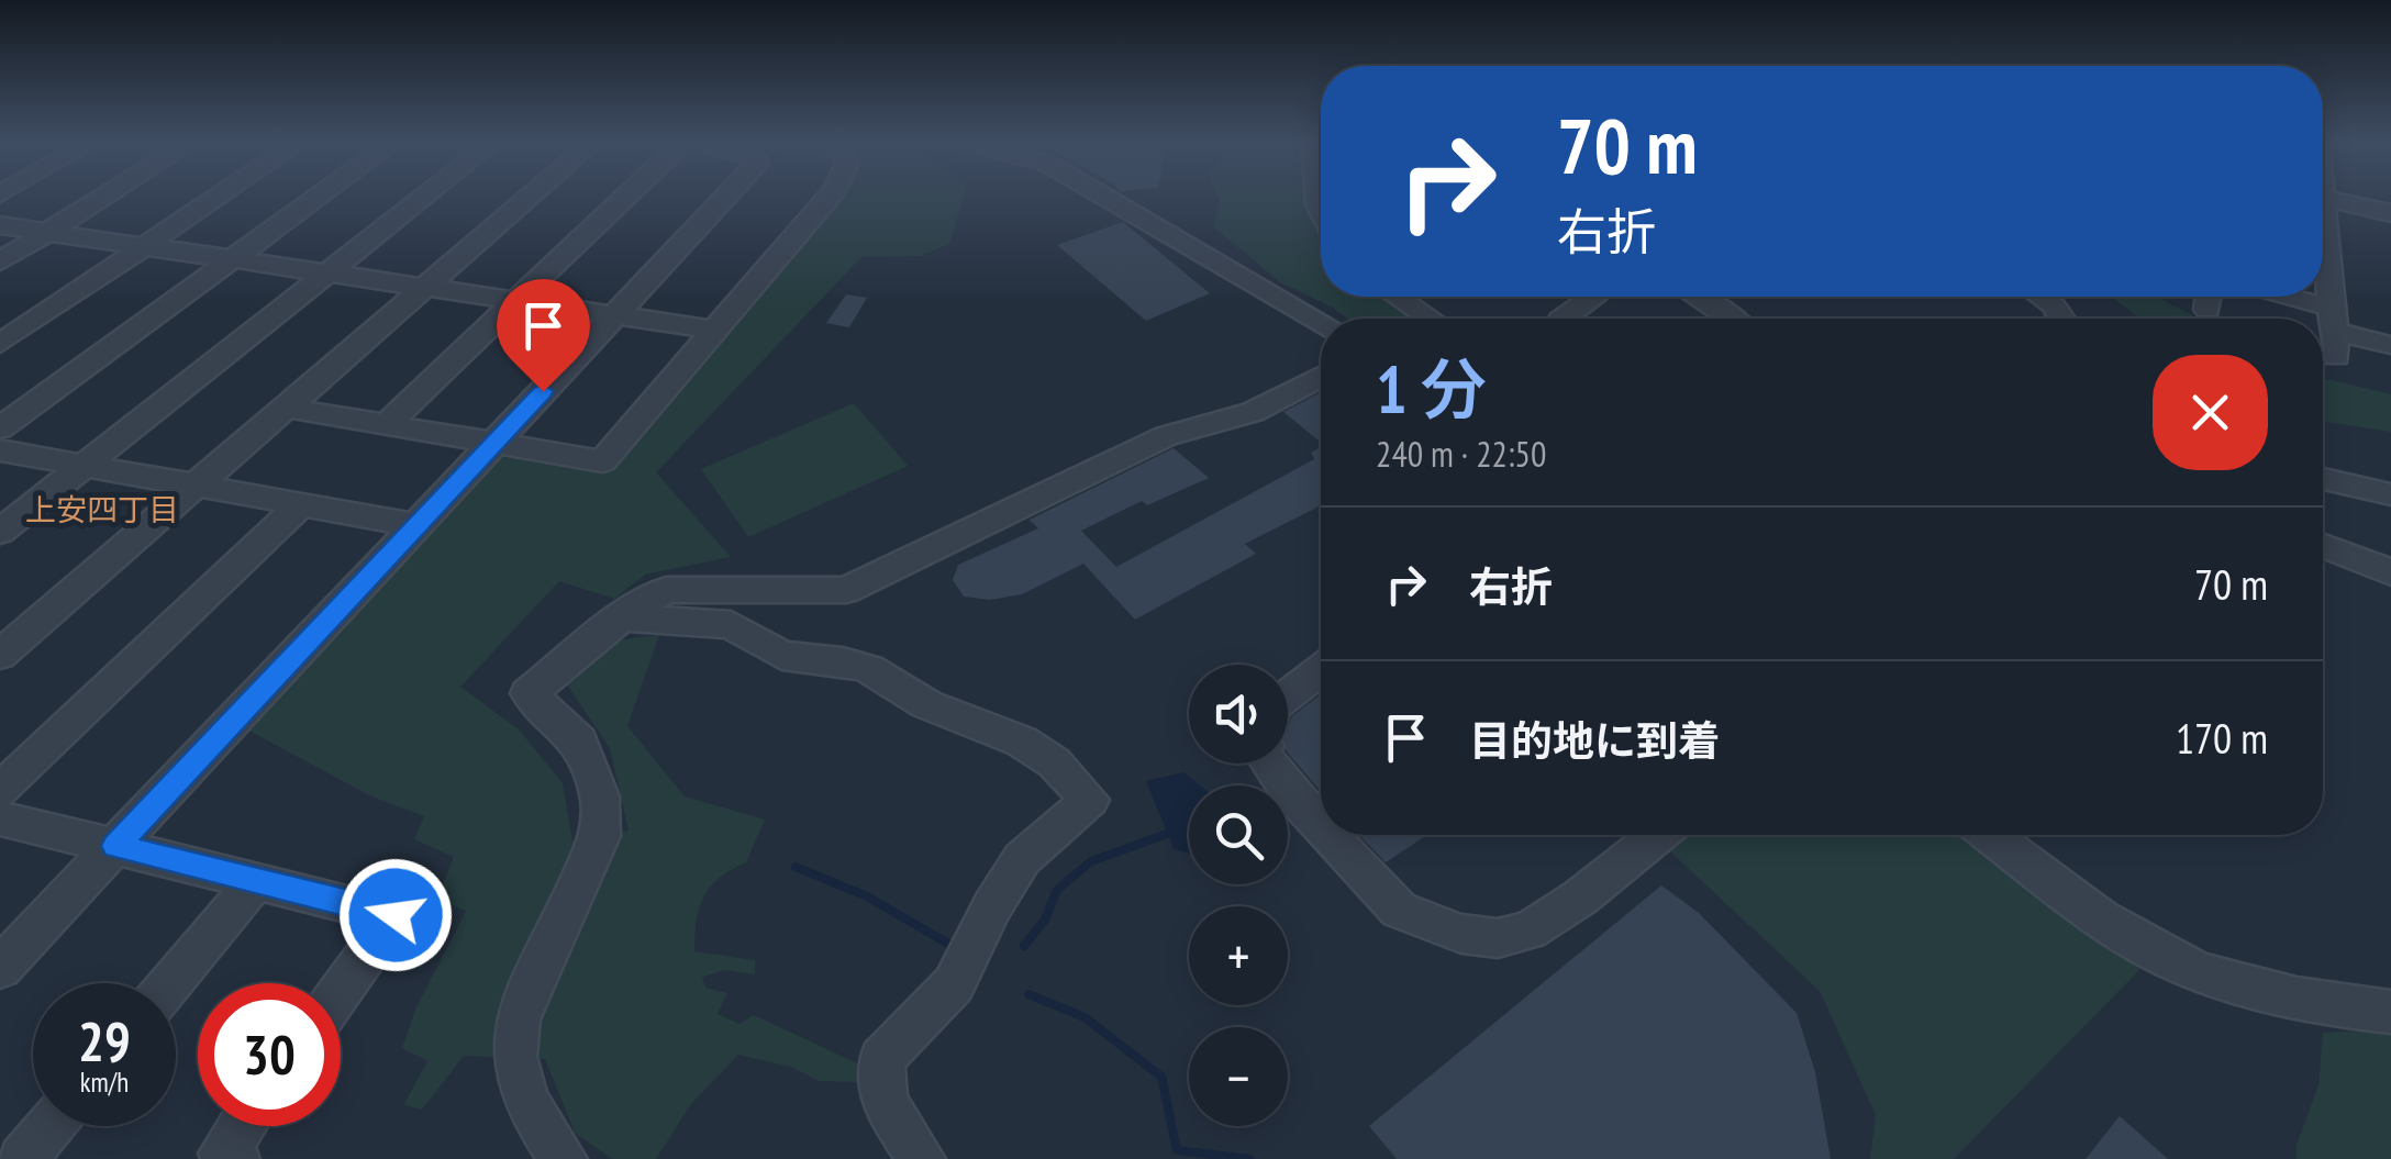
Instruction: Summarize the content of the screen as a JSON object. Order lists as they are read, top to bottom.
{
  "districts": ["上安四丁目"],
  "page": {
    "turn": ["70 m", "右折"],
    "heading": ["1 分", "240 m · 22:50"],
    "list": [
      {
        "name": "右折",
        "value": "70 m"
      },
      {
        "name": "目的地に到着",
        "value": "170 m"
      }
    ],
    "map_buttons": ["+", "−"],
    "speed": "29 km/h",
    "limit": "30"
  }
}
